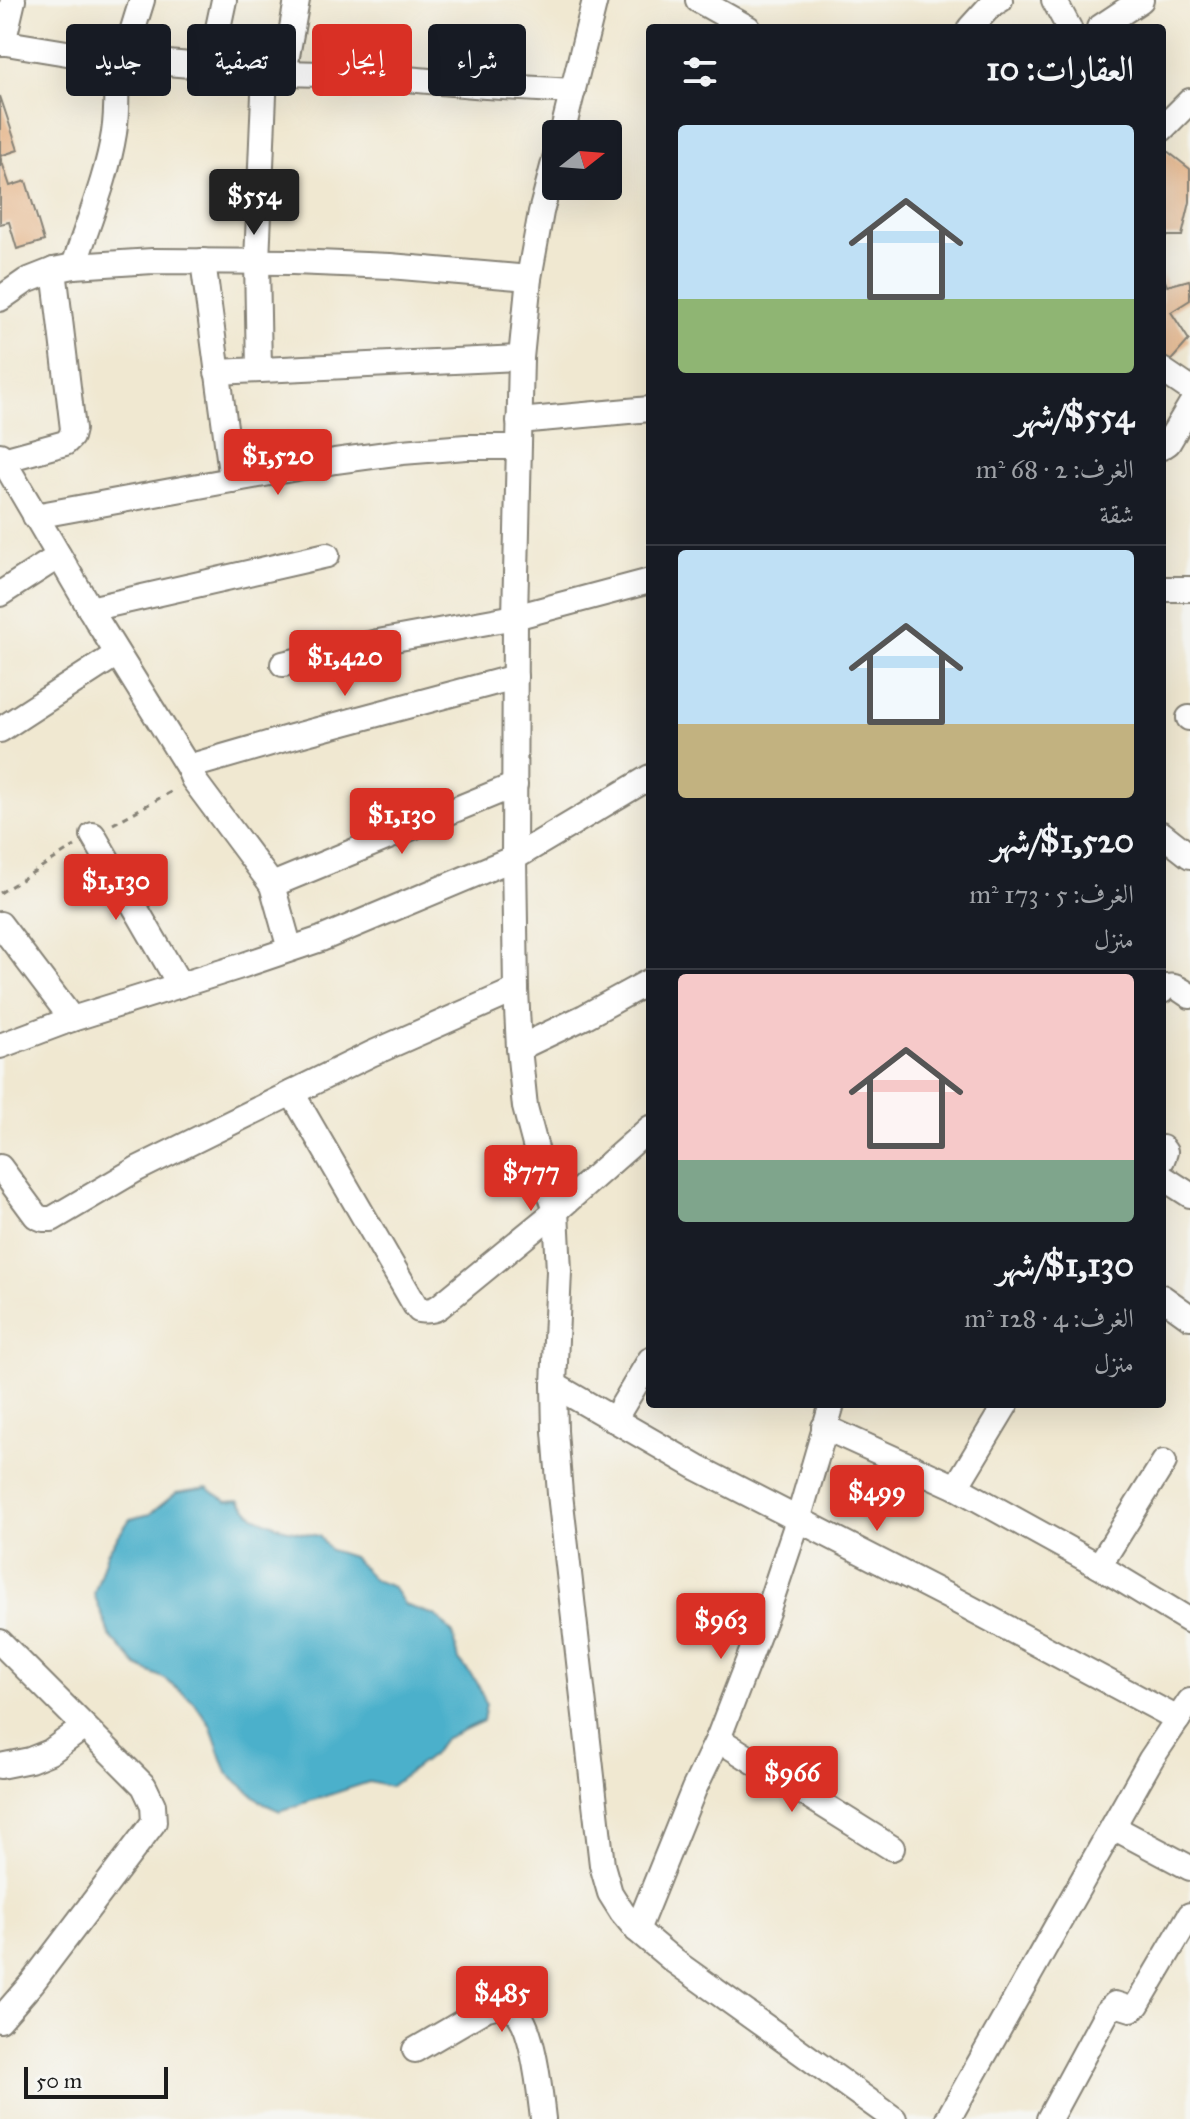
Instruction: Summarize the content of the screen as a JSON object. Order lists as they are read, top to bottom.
{
  "scale_bar": "50 m",
  "north": "right",
  "page": {
    "chip": [
      "شراء",
      "إيجار",
      "تصفية",
      "جديد"
    ],
    "heading": "العقارات: 10",
    "list": [
      {
        "name": "$554/شهر",
        "note": "الغرف: 2 · 68 m² · شقة"
      },
      {
        "name": "$1,520/شهر",
        "note": "الغرف: 5 · 173 m² · منزل"
      },
      {
        "name": "$1,130/شهر",
        "note": "الغرف: 4 · 128 m² · منزل"
      }
    ],
    "price": [
      "$554",
      "$1,520",
      "$1,420",
      "$1,130",
      "$1,130",
      "$777",
      "$499",
      "$963",
      "$966",
      "$485"
    ],
    "scale": "50 m"
  }
}
